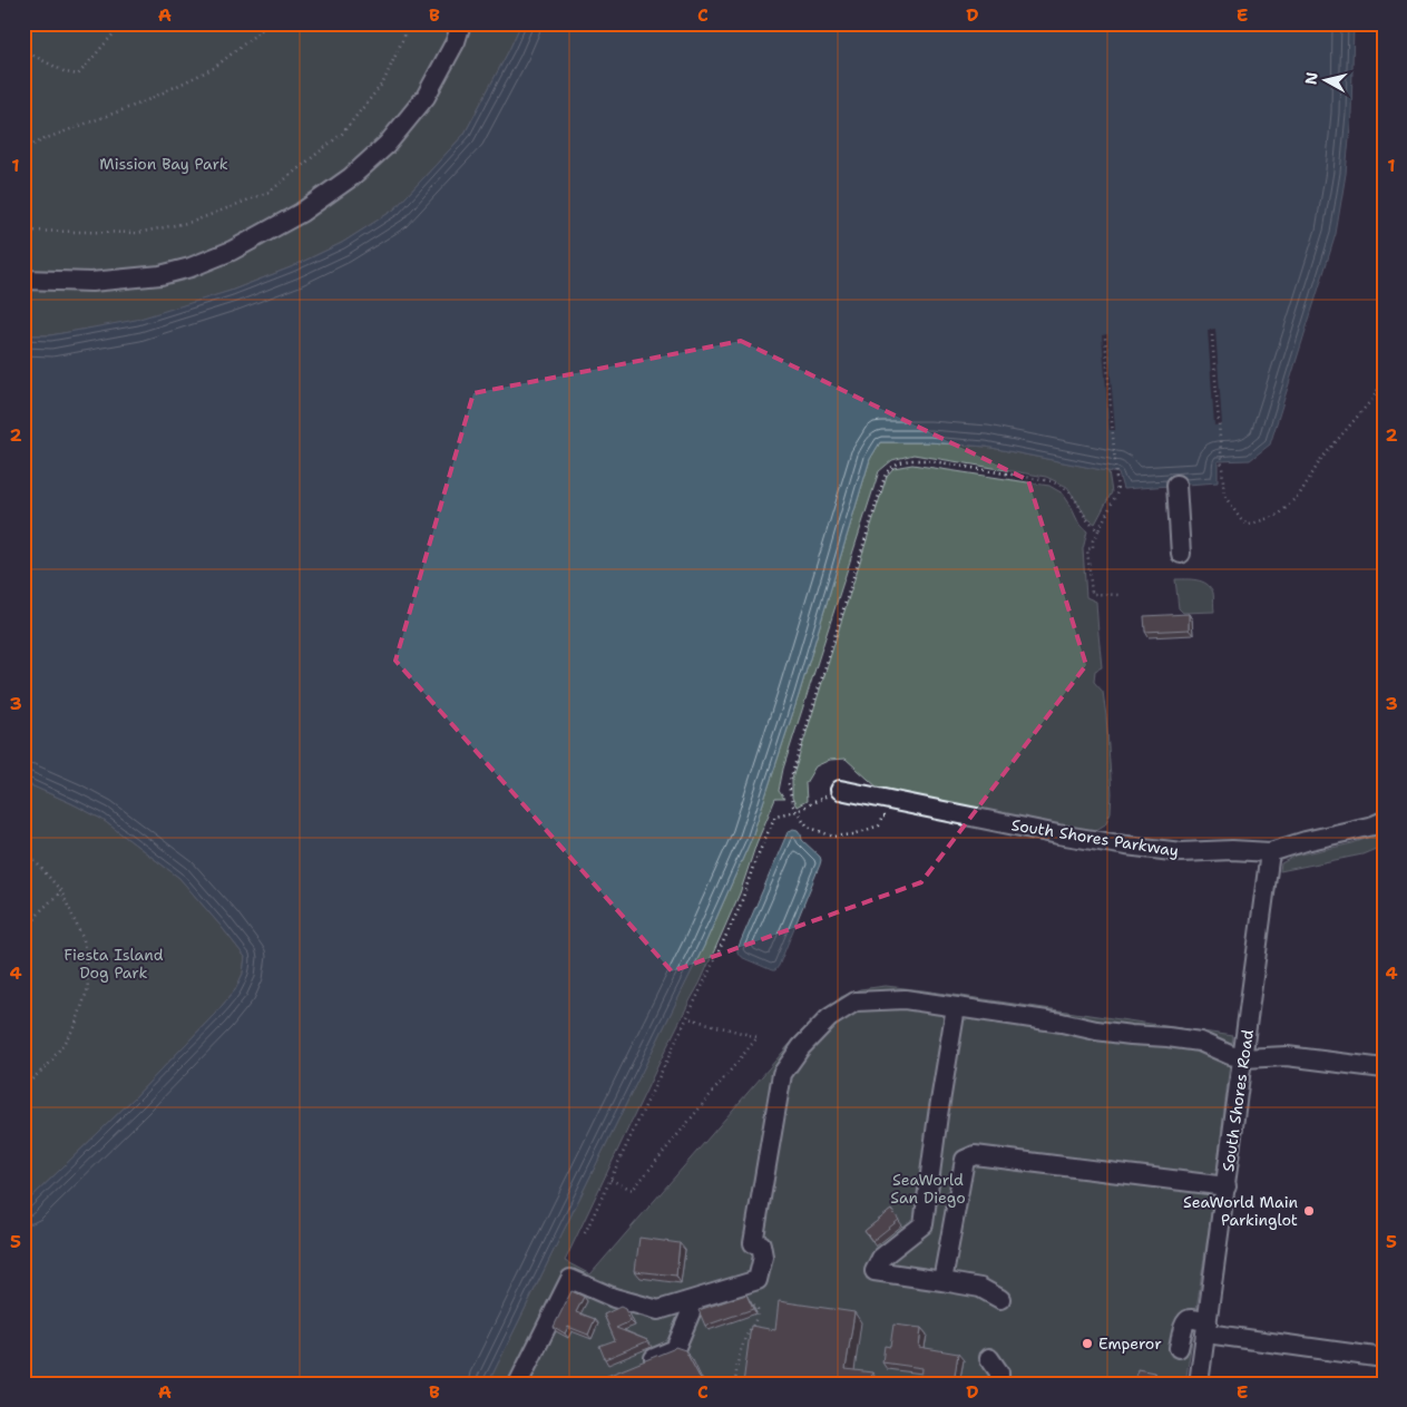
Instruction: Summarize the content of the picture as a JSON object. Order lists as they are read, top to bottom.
{
  "streets": {
    "street": ["South Shores Parkway", "South Shores Road"]
  },
  "crossings": [
    ["South Shores Parkway", "South Shores Road"]
  ],
  "parks": ["Mission Bay Park", "Fiesta Island Dog Park", "SeaWorld San Diego"],
  "places": ["SeaWorld Main Parkinglot", "Emperor"],
  "north": "left",
  "grid": {
    "columns": [
      "A",
      "B",
      "C",
      "D",
      "E"
    ],
    "rows": [
      "1",
      "2",
      "3",
      "4",
      "5"
    ]
  }
}
